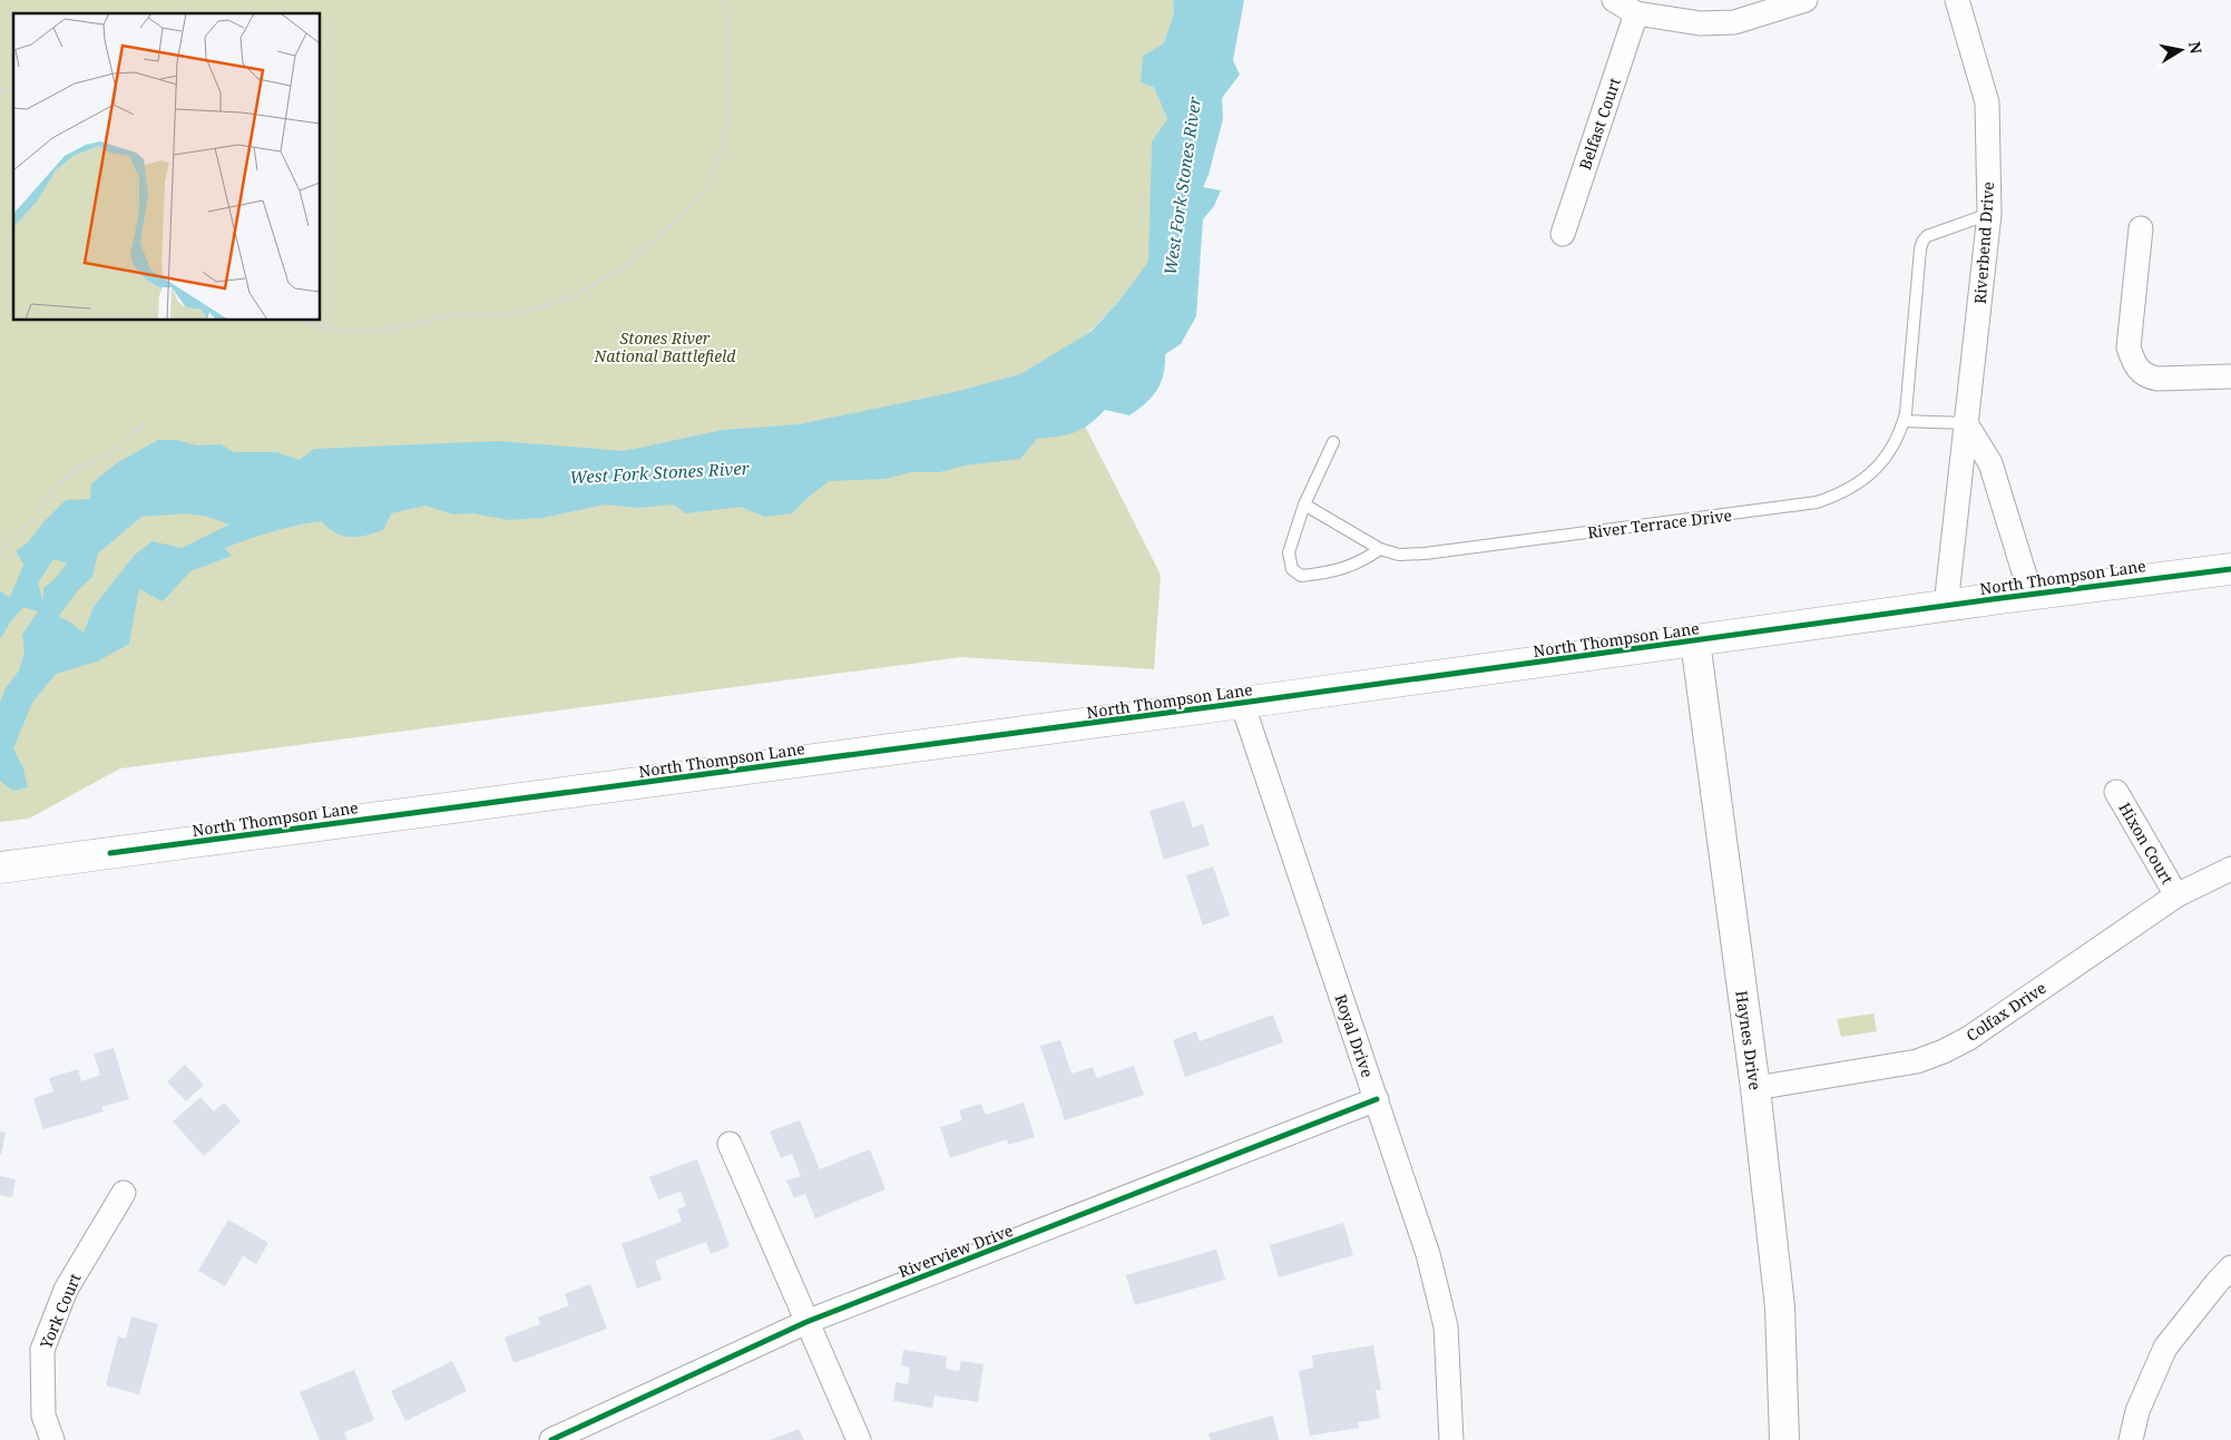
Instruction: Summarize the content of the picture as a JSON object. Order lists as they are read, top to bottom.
{
  "streets": {
    "main road": ["North Thompson Lane"],
    "street": [
      "Belfast Court",
      "Riverbend Drive",
      "Hixon Court",
      "Colfax Drive",
      "Royal Drive",
      "Haynes Drive",
      "Riverview Drive",
      "York Court"
    ],
    "lane": ["River Terrace Drive"]
  },
  "crossings": [
    ["Riverbend Drive", "River Terrace Drive"],
    ["Riverbend Drive", "North Thompson Lane"],
    ["North Thompson Lane", "Royal Drive"],
    ["North Thompson Lane", "Haynes Drive"],
    ["Hixon Court", "Colfax Drive"],
    ["Colfax Drive", "Haynes Drive"],
    ["Royal Drive", "Riverview Drive"]
  ],
  "water": ["West Fork Stones River"],
  "parks": ["Stones River National Battlefield"],
  "north": "right"
}
